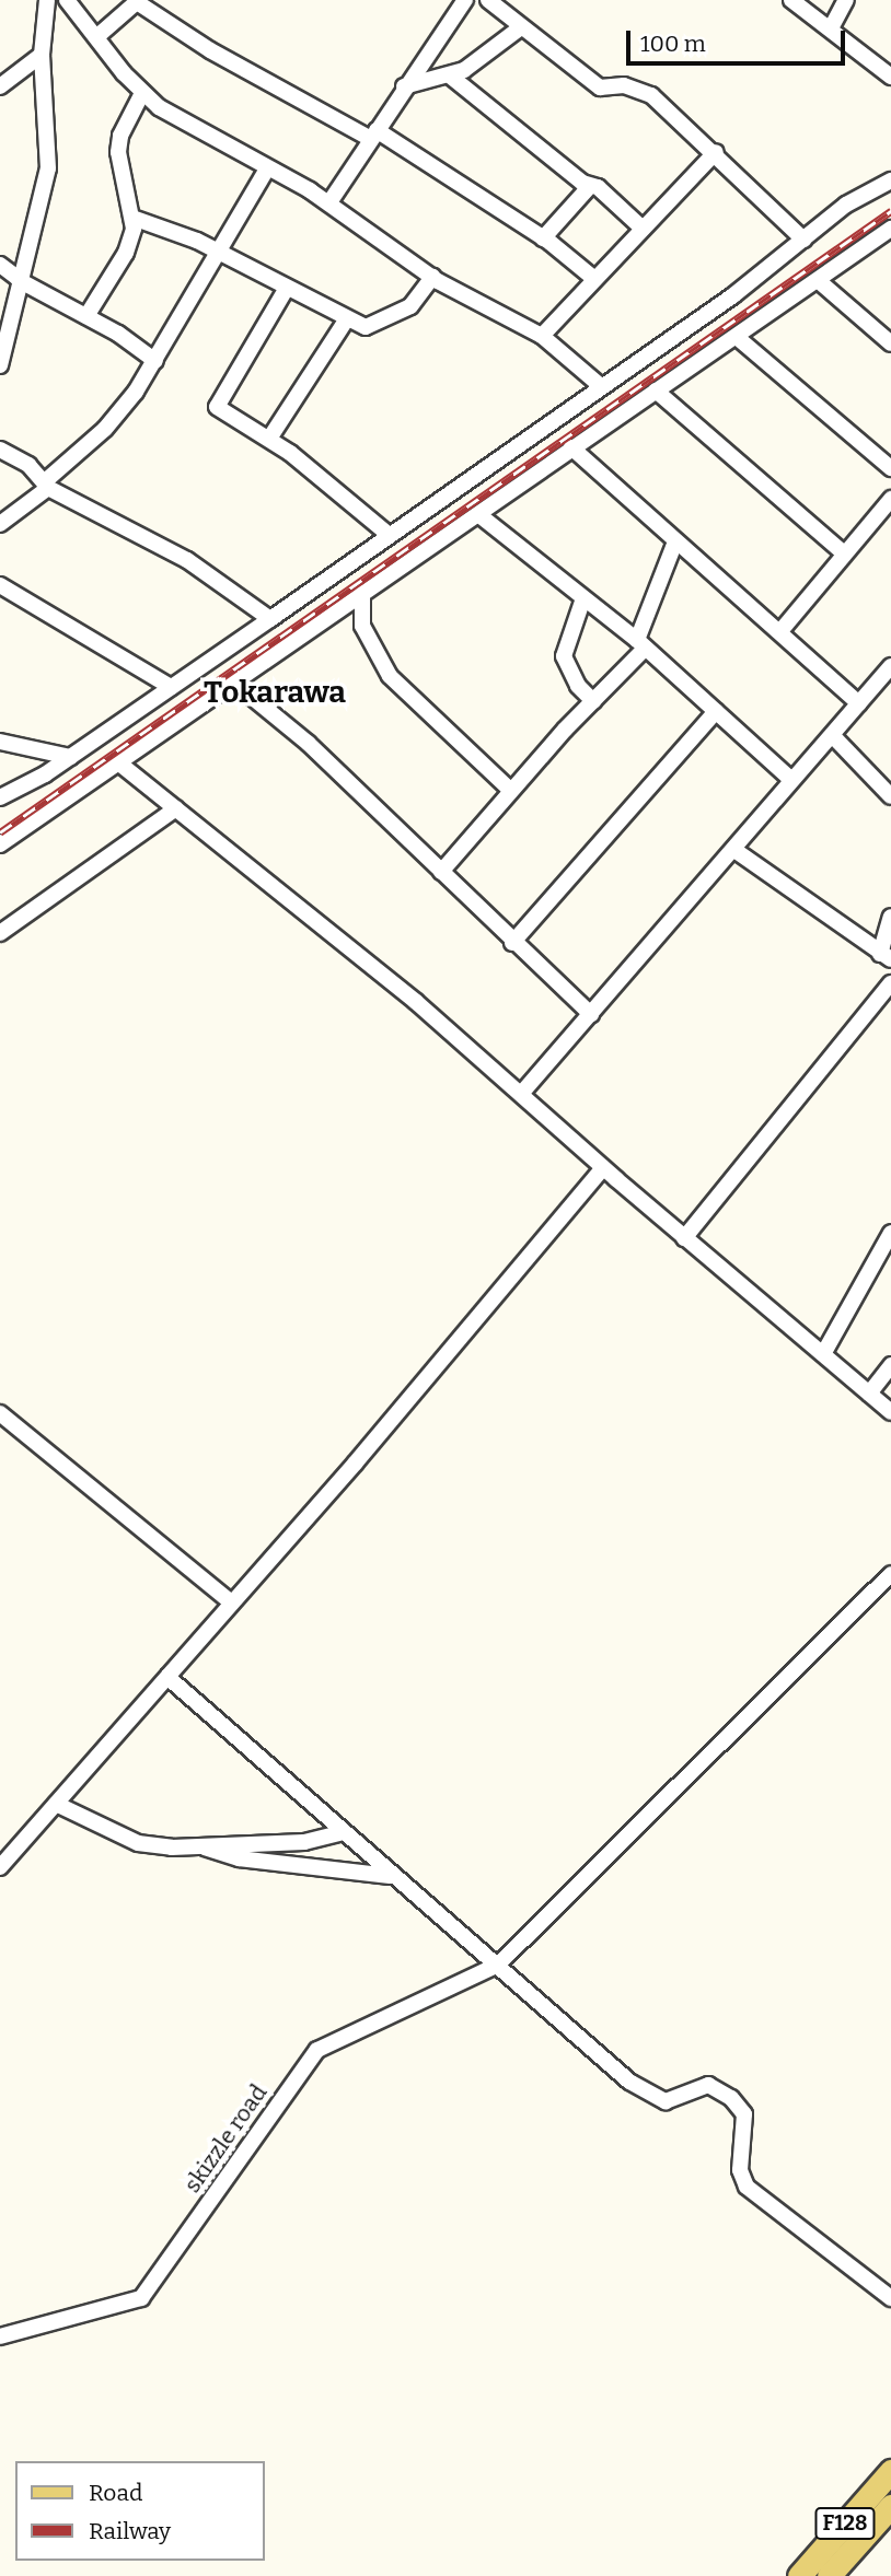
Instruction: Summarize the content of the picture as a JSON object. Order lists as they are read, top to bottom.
{
  "streets": {
    "main road": ["F128"],
    "street": ["skizzle road"]
  },
  "districts": ["Tokarawa"],
  "legend": ["Road", "Railway"],
  "scale_bar": "100 m"
}
